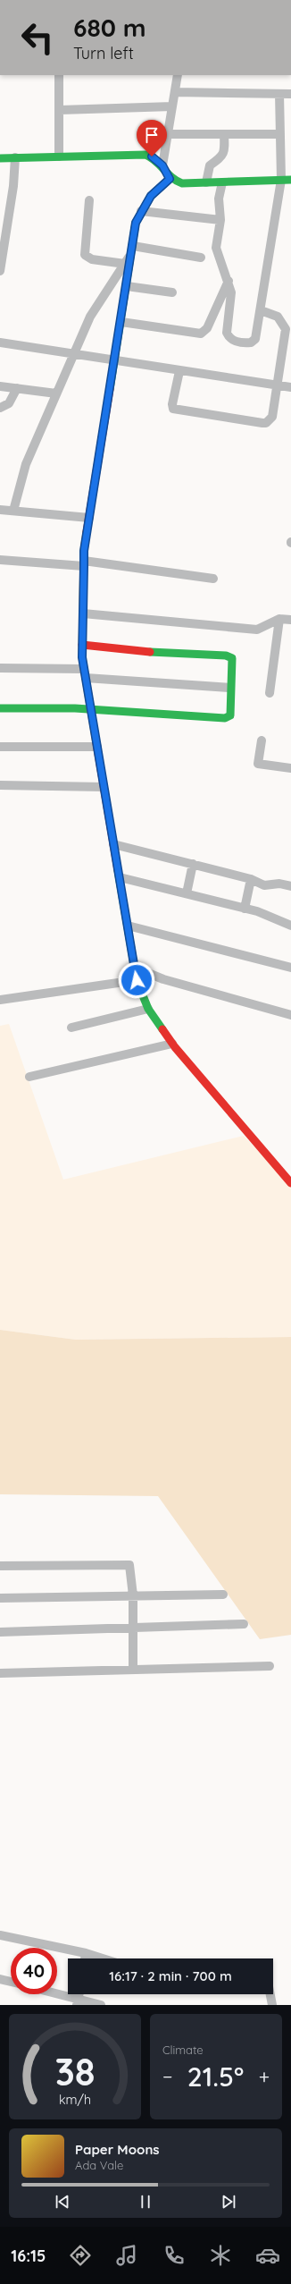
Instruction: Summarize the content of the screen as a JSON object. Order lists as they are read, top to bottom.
{
  "page": {
    "turn": ["680 m", "Turn left"],
    "limit": "40",
    "trip": "16:17 · 2 min · 700 m",
    "tile": "Climate",
    "heat": ["−", "21.5°", "+"],
    "song": ["Paper Moons", "Ada Vale"],
    "tabs": "16:15",
    "gauge": ["38", "km/h"]
  }
}
